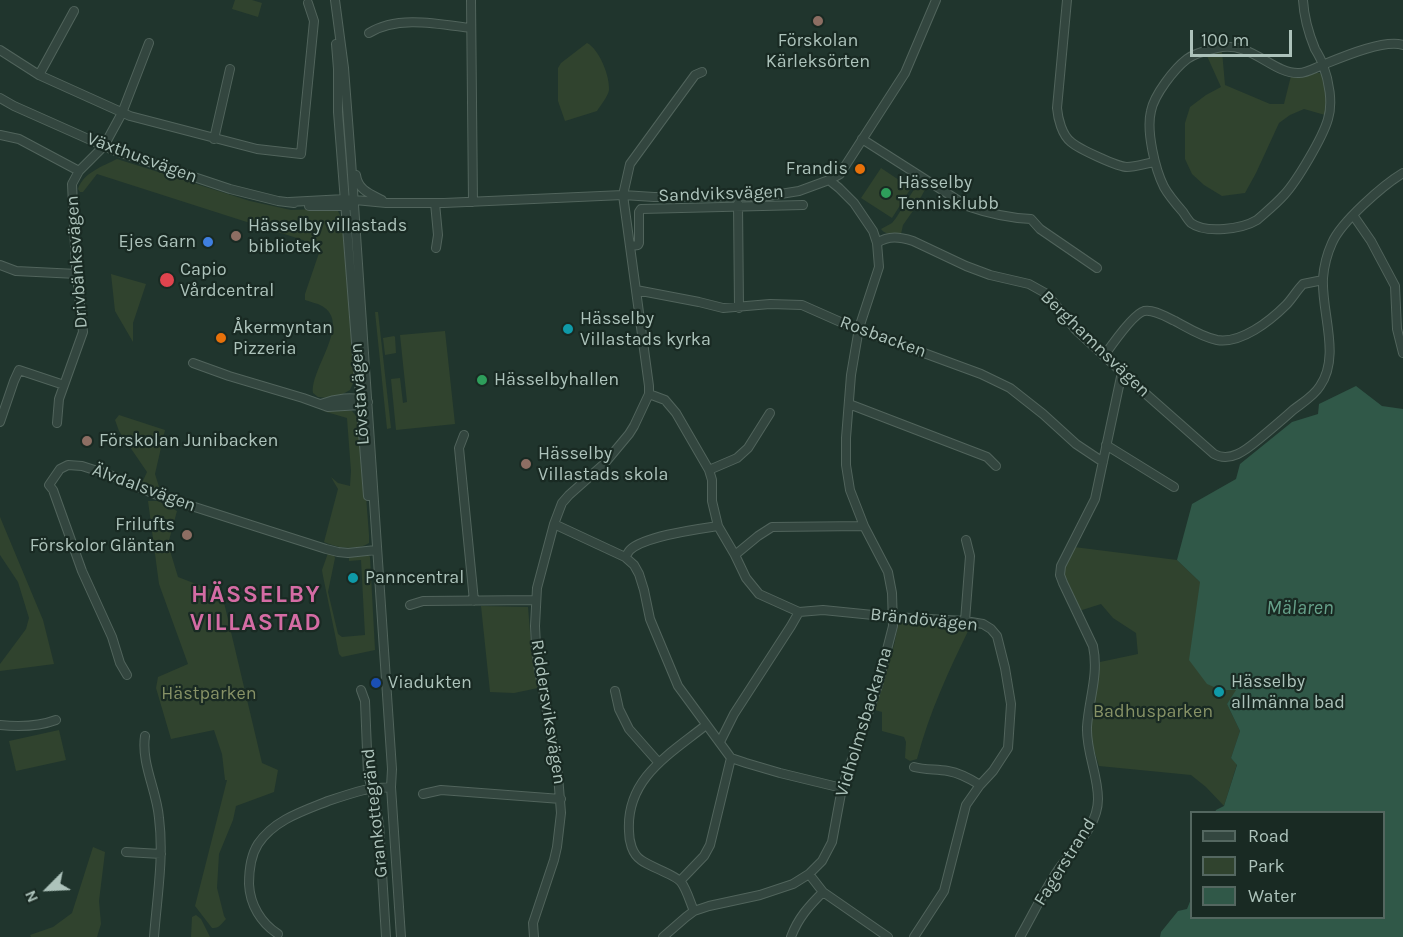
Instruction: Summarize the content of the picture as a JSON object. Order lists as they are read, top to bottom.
{
  "streets": {
    "street": [
      "Växthusvägen",
      "Sandviksvägen",
      "Drivbänksvägen",
      "Rosbacken",
      "Berghamnsvägen",
      "Lövstavägen",
      "Älvdalsvägen",
      "Brändövägen",
      "Riddersviksvägen",
      "Vidholmsbackarna",
      "Grankottegränd",
      "Fagerstrand"
    ]
  },
  "crossings": [
    ["Växthusvägen", "Sandviksvägen"],
    ["Växthusvägen", "Drivbänksvägen"],
    ["Växthusvägen", "Lövstavägen"],
    ["Sandviksvägen", "Lövstavägen"],
    ["Sandviksvägen", "Vidholmsbackarna"],
    ["Rosbacken", "Vidholmsbackarna"],
    ["Rosbacken", "Fagerstrand"],
    ["Berghamnsvägen", "Vidholmsbackarna"],
    ["Berghamnsvägen", "Fagerstrand"],
    ["Lövstavägen", "Älvdalsvägen"],
    ["Brändövägen", "Riddersviksvägen"],
    ["Brändövägen", "Vidholmsbackarna"]
  ],
  "districts": ["HÄSSELBY VILLASTAD"],
  "water": ["Mälaren"],
  "parks": ["Hästparken", "Badhusparken"],
  "places": [
    "Förskolan Kärleksörten",
    "Frandis",
    "Hässelby Tennisklubb",
    "Hässelby villastads bibliotek",
    "Ejes Garn",
    "Capio Vårdcentral",
    "Hässelby Villastads kyrka",
    "Åkermyntan Pizzeria",
    "Hässelbyhallen",
    "Förskolan Junibacken",
    "Hässelby Villastads skola",
    "Frilufts Förskolor Gläntan",
    "Panncentral",
    "Viadukten",
    "Hässelby allmänna bad"
  ],
  "legend": ["Road", "Park", "Water"],
  "scale_bar": "100 m",
  "north": "bottom left"
}
